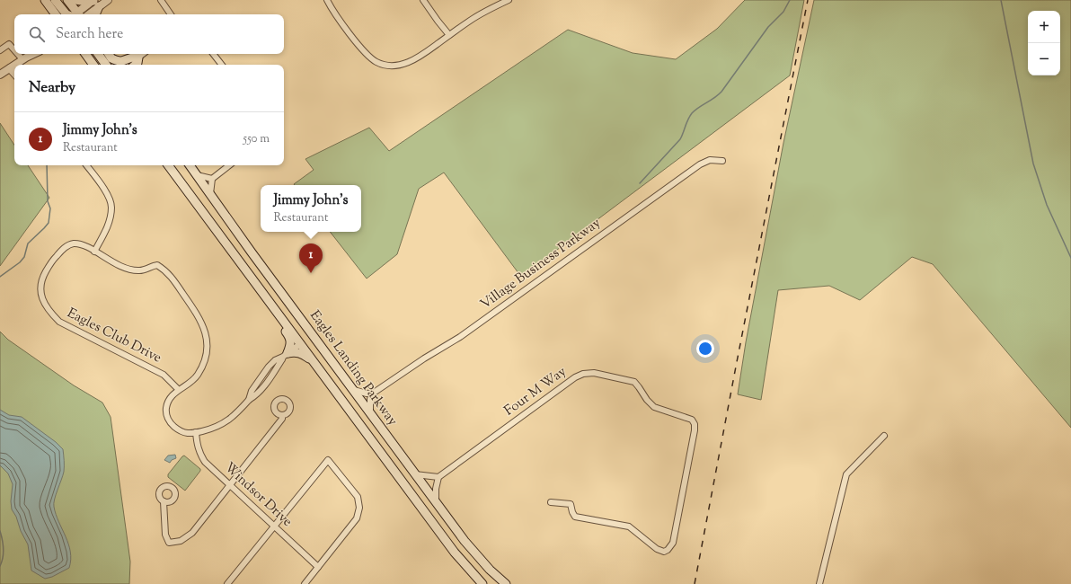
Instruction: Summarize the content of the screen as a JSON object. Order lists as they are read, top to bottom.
{
  "streets": {
    "main road": ["Eagles Landing Parkway"],
    "street": [
      "Village Business Parkway",
      "Eagles Club Drive",
      "Four M Way",
      "Windsor Drive"
    ]
  },
  "page": {
    "map_buttons": ["+", "−"],
    "search": "Search here",
    "heading": "Nearby",
    "list": [
      {
        "mark": "1",
        "name": "Jimmy John's",
        "note": "Restaurant",
        "value": "550 m"
      }
    ],
    "popup": ["Jimmy John's", "Restaurant"],
    "pins": "1"
  }
}
